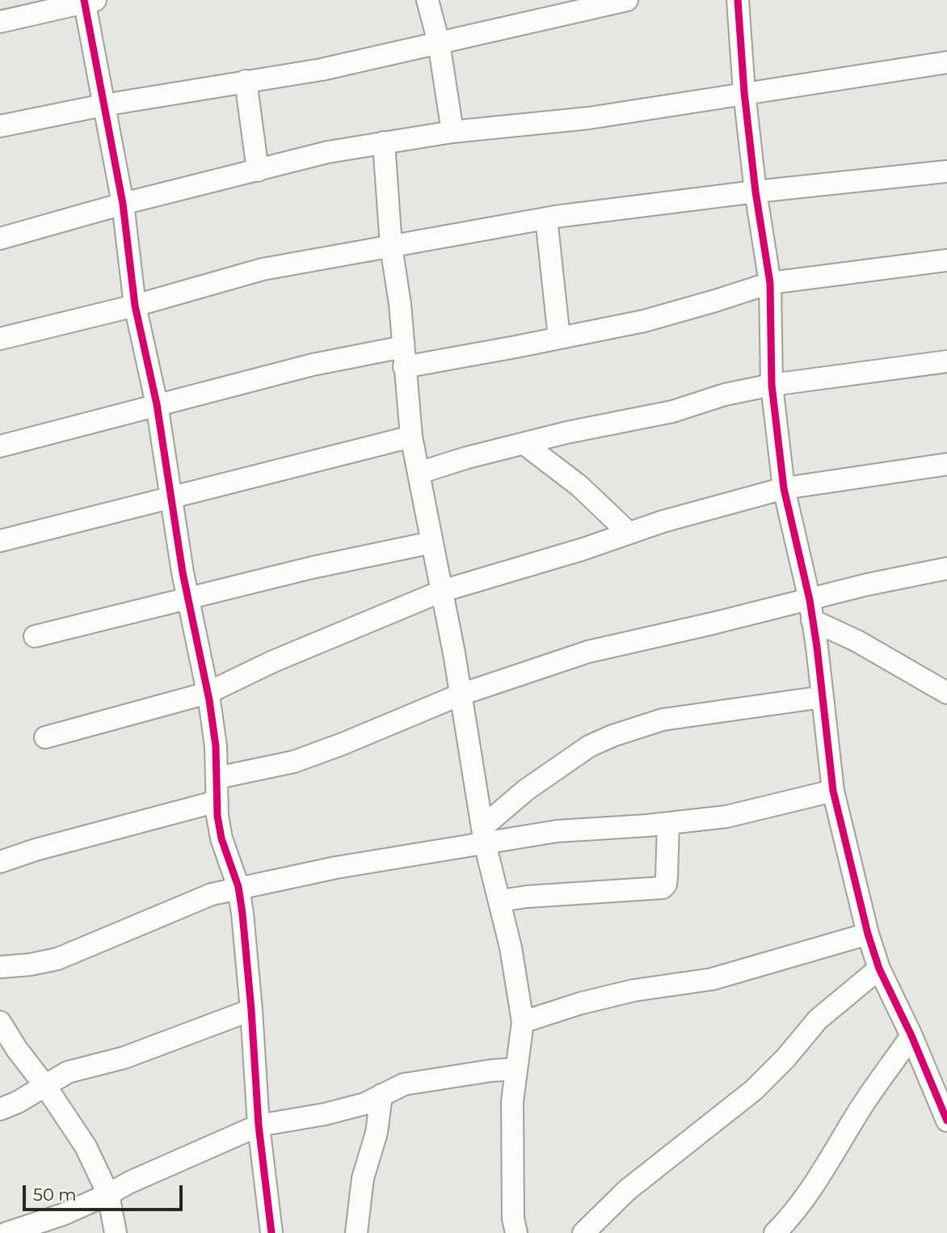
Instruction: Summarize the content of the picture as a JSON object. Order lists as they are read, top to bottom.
{
  "scale_bar": "50 m"
}
